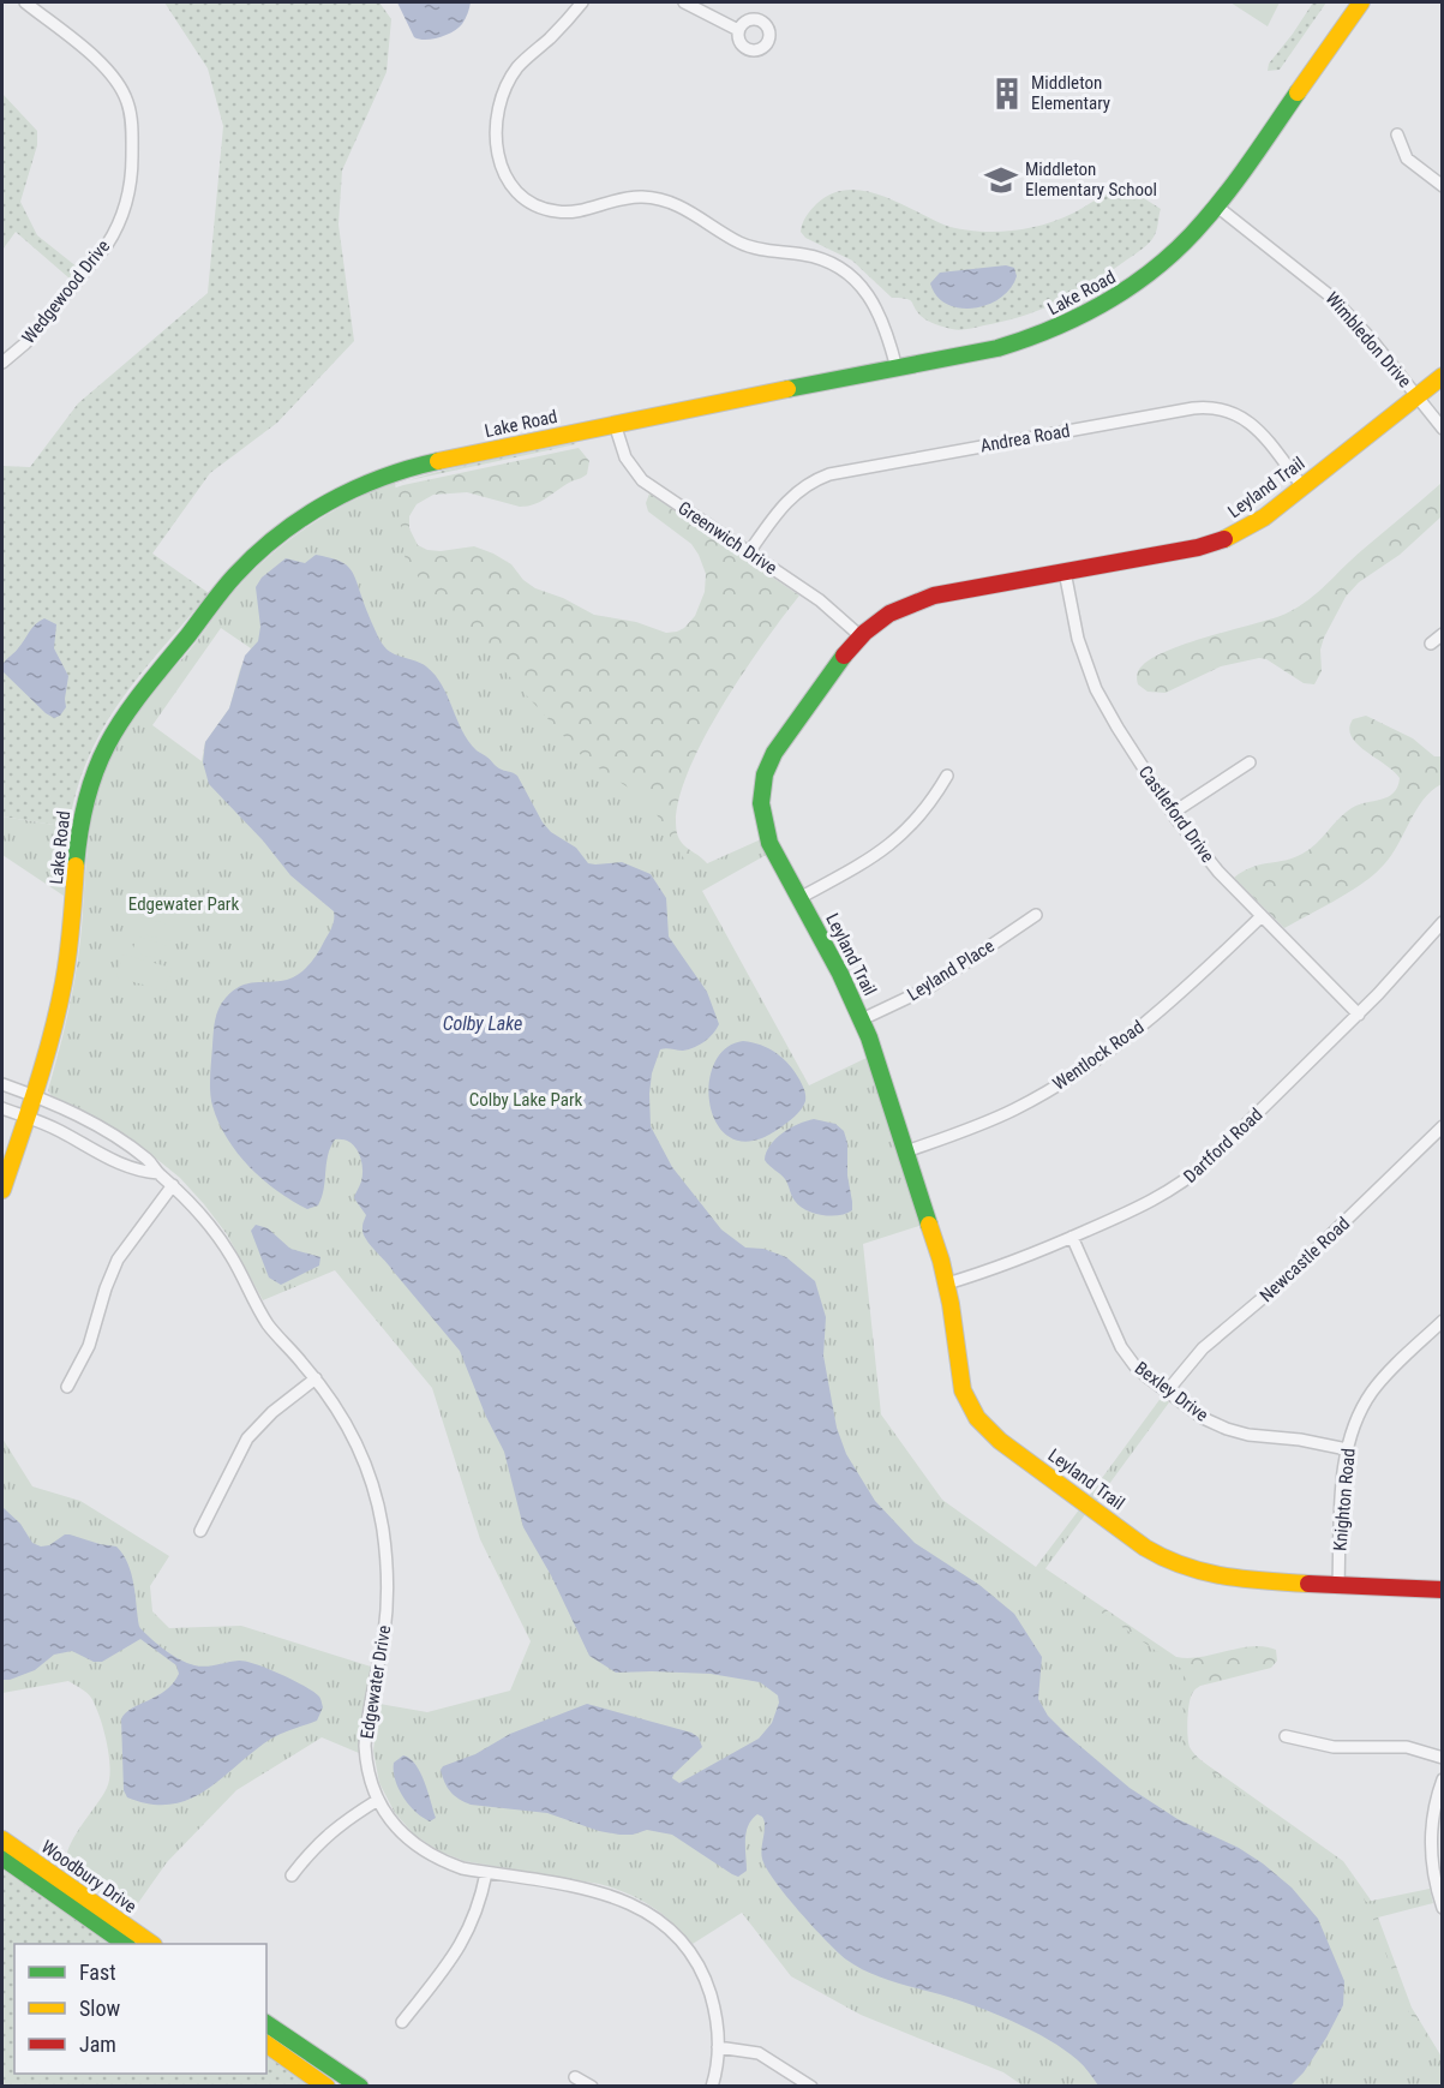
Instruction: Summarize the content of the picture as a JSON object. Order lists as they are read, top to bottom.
{
  "streets": {
    "street": [
      "Wedgewood Drive",
      "Lake Road",
      "Wimbledon Drive",
      "Andrea Road",
      "Leyland Trail",
      "Greenwich Drive",
      "Castleford Drive",
      "Leyland Place",
      "Wentlock Road",
      "Dartford Road",
      "Newcastle Road",
      "Bexley Drive",
      "Knighton Road",
      "Edgewater Drive",
      "Woodbury Drive"
    ]
  },
  "crossings": [
    ["Lake Road", "Wimbledon Drive"],
    ["Lake Road", "Greenwich Drive"],
    ["Lake Road", "Edgewater Drive"],
    ["Wimbledon Drive", "Leyland Trail"],
    ["Andrea Road", "Leyland Trail"],
    ["Andrea Road", "Greenwich Drive"],
    ["Leyland Trail", "Greenwich Drive"],
    ["Leyland Trail", "Castleford Drive"],
    ["Leyland Trail", "Leyland Place"],
    ["Leyland Trail", "Wentlock Road"],
    ["Leyland Trail", "Dartford Road"],
    ["Leyland Trail", "Knighton Road"],
    ["Castleford Drive", "Wentlock Road"],
    ["Castleford Drive", "Dartford Road"],
    ["Dartford Road", "Bexley Drive"],
    ["Newcastle Road", "Bexley Drive"],
    ["Bexley Drive", "Knighton Road"]
  ],
  "water": ["Colby Lake"],
  "parks": ["Edgewater Park", "Colby Lake Park"],
  "places": {
    "building": ["Middleton Elementary"],
    "school or university": ["Middleton Elementary School"]
  },
  "legend": ["Fast", "Slow", "Jam"]
}
